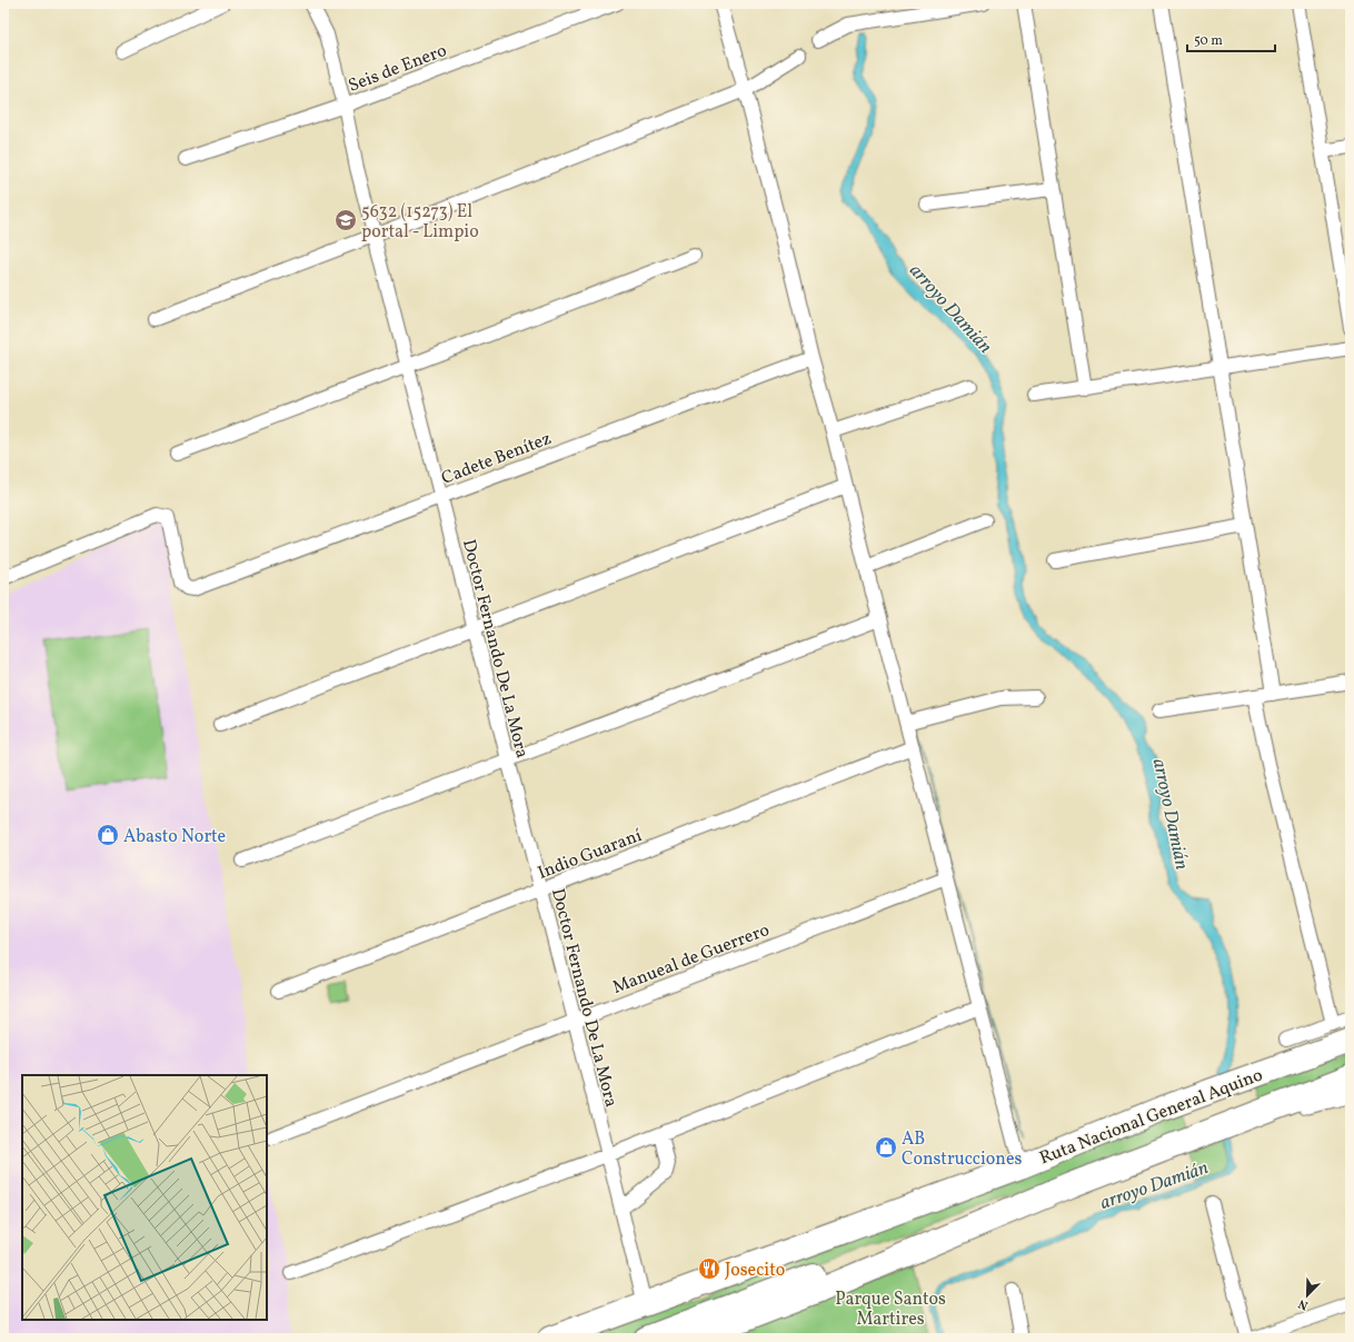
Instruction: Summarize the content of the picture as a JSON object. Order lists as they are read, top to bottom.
{
  "streets": {
    "highway": ["Ruta Nacional General Aquino"],
    "street": [
      "Seis de Enero",
      "Cadete Benítez",
      "Doctor Fernando De La Mora",
      "Indio Guaraní",
      "Manueal de Guerrero"
    ]
  },
  "crossings": [
    ["Seis de Enero", "Doctor Fernando De La Mora"],
    ["Cadete Benítez", "Doctor Fernando De La Mora"],
    ["Doctor Fernando De La Mora", "Indio Guaraní"],
    ["Doctor Fernando De La Mora", "Manueal de Guerrero"],
    ["Doctor Fernando De La Mora", "Ruta Nacional General Aquino"]
  ],
  "water": ["arroyo Damián"],
  "parks": ["Parque Santos Martires"],
  "places": {
    "school or university": ["5632 (15273) El portal - Limpio"],
    "shop": ["Abasto Norte", "AB Construcciones"],
    "restaurant": ["Josecito"]
  },
  "scale_bar": "50 m",
  "north": "bottom left"
}
